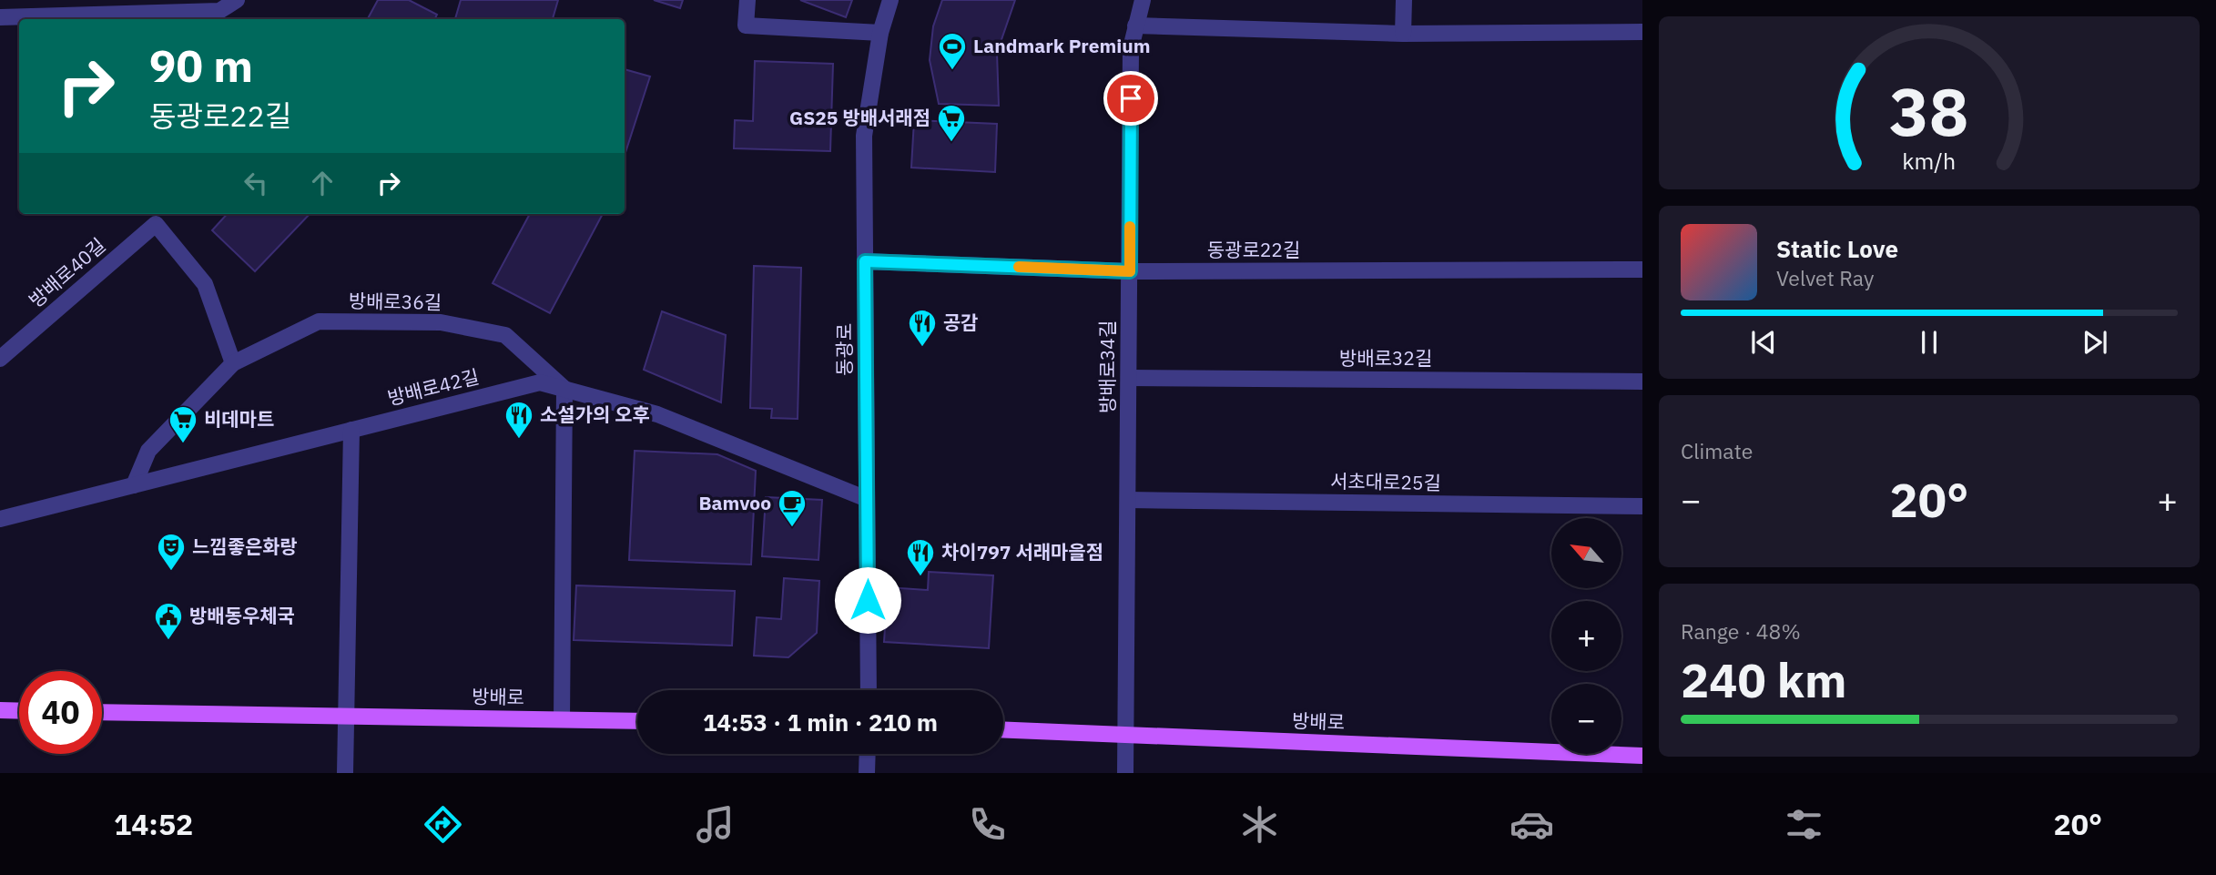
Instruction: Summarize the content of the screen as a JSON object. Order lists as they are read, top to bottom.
{
  "streets": {
    "main road": ["방배로"],
    "street": [
      "동광로22길",
      "방배로40길",
      "방배로36길",
      "동광로",
      "방배로32길",
      "방배로34길",
      "방배로42길",
      "서초대로25길"
    ]
  },
  "crossings": [
    ["동광로22길", "동광로"],
    ["동광로22길", "방배로34길"],
    ["방배로40길", "방배로36길"],
    ["방배로36길", "방배로42길"],
    ["동광로", "방배로42길"],
    ["방배로32길", "방배로34길"],
    ["방배로34길", "서초대로25길"],
    ["방배로34길", "방배로"]
  ],
  "places": {
    "sports": ["Landmark Premium"],
    "supermarket": ["GS25 방배서래점", "비데마트"],
    "restaurant": ["공감", "소설가의 오후", "차이797 서래마을점"],
    "cafe": ["Bamvoo"],
    "theatre": ["느낌좋은화랑"],
    "public building": ["방배동우체국"]
  },
  "north": "top left",
  "page": {
    "turn": ["90 m", "동광로22길"],
    "song": ["Static Love", "Velvet Ray"],
    "tile": [
      "Climate",
      ["Range · 48%", "240 km"]
    ],
    "heat": ["−", "20°", "+"],
    "map_buttons": ["+", "−"],
    "limit": "40",
    "trip": "14:53 · 1 min · 210 m",
    "tabs": ["14:52", "20°"],
    "gauge": ["38", "km/h"]
  }
}
